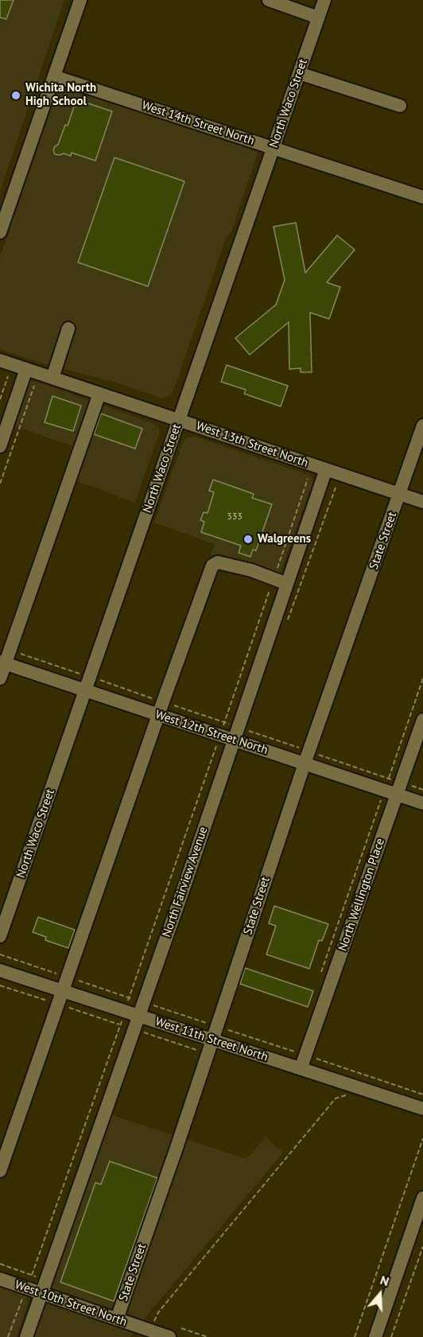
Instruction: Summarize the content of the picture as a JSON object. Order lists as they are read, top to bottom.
{
  "streets": {
    "street": [
      "North Waco Street",
      "West 14th Street North",
      "West 13th Street North",
      "State Street",
      "West 12th Street North",
      "North Fairview Avenue",
      "North Wellington Place",
      "West 11th Street North",
      "West 10th Street North"
    ]
  },
  "crossings": [
    ["North Waco Street", "West 14th Street North"],
    ["North Waco Street", "West 13th Street North"],
    ["North Waco Street", "West 12th Street North"],
    ["West 13th Street North", "State Street"],
    ["West 13th Street North", "North Fairview Avenue"],
    ["State Street", "West 12th Street North"],
    ["State Street", "West 11th Street North"],
    ["State Street", "West 10th Street North"],
    ["West 12th Street North", "North Fairview Avenue"],
    ["West 12th Street North", "North Wellington Place"],
    ["North Fairview Avenue", "West 11th Street North"],
    ["North Fairview Avenue", "West 10th Street North"],
    ["North Wellington Place", "West 11th Street North"]
  ],
  "places": ["Wichita North High School", "Walgreens"],
  "house_numbers": ["333"],
  "north": "top"
}
